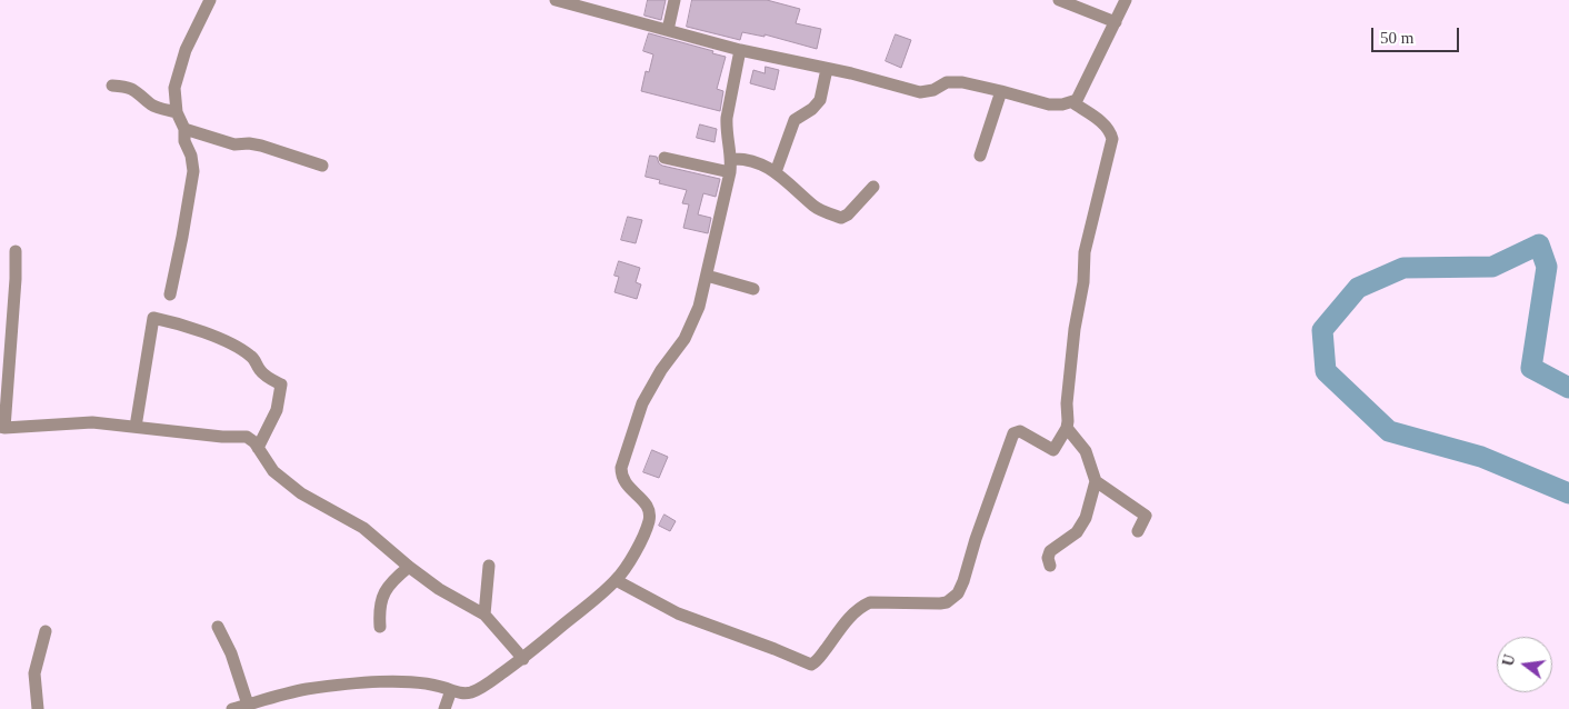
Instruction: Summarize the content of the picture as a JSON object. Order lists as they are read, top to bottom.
{
  "scale_bar": "50 m",
  "north": "left"
}
